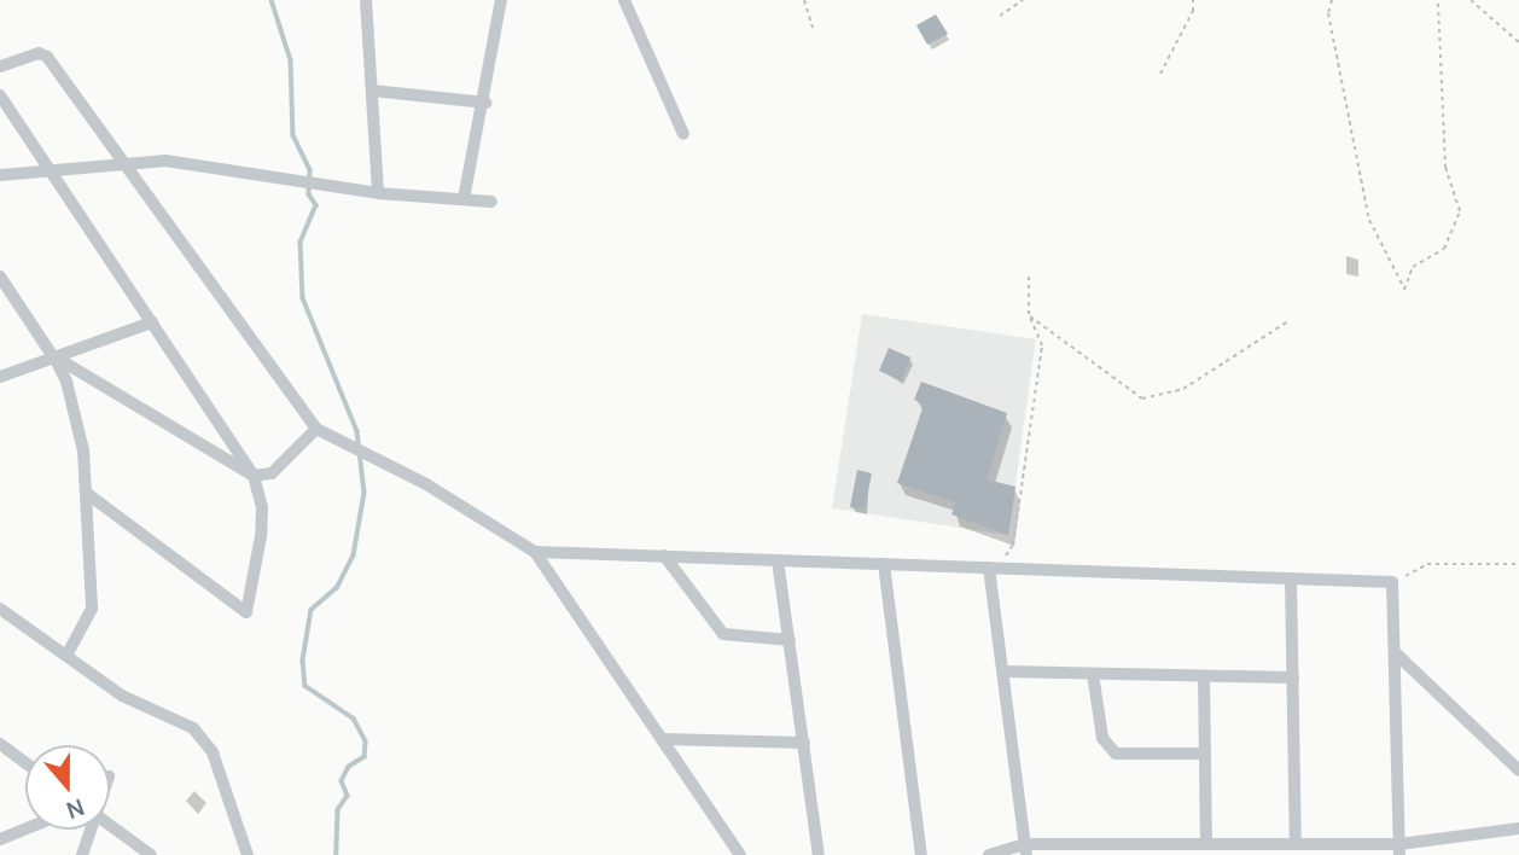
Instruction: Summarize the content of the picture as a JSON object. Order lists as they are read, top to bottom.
{
  "north": "bottom"
}
